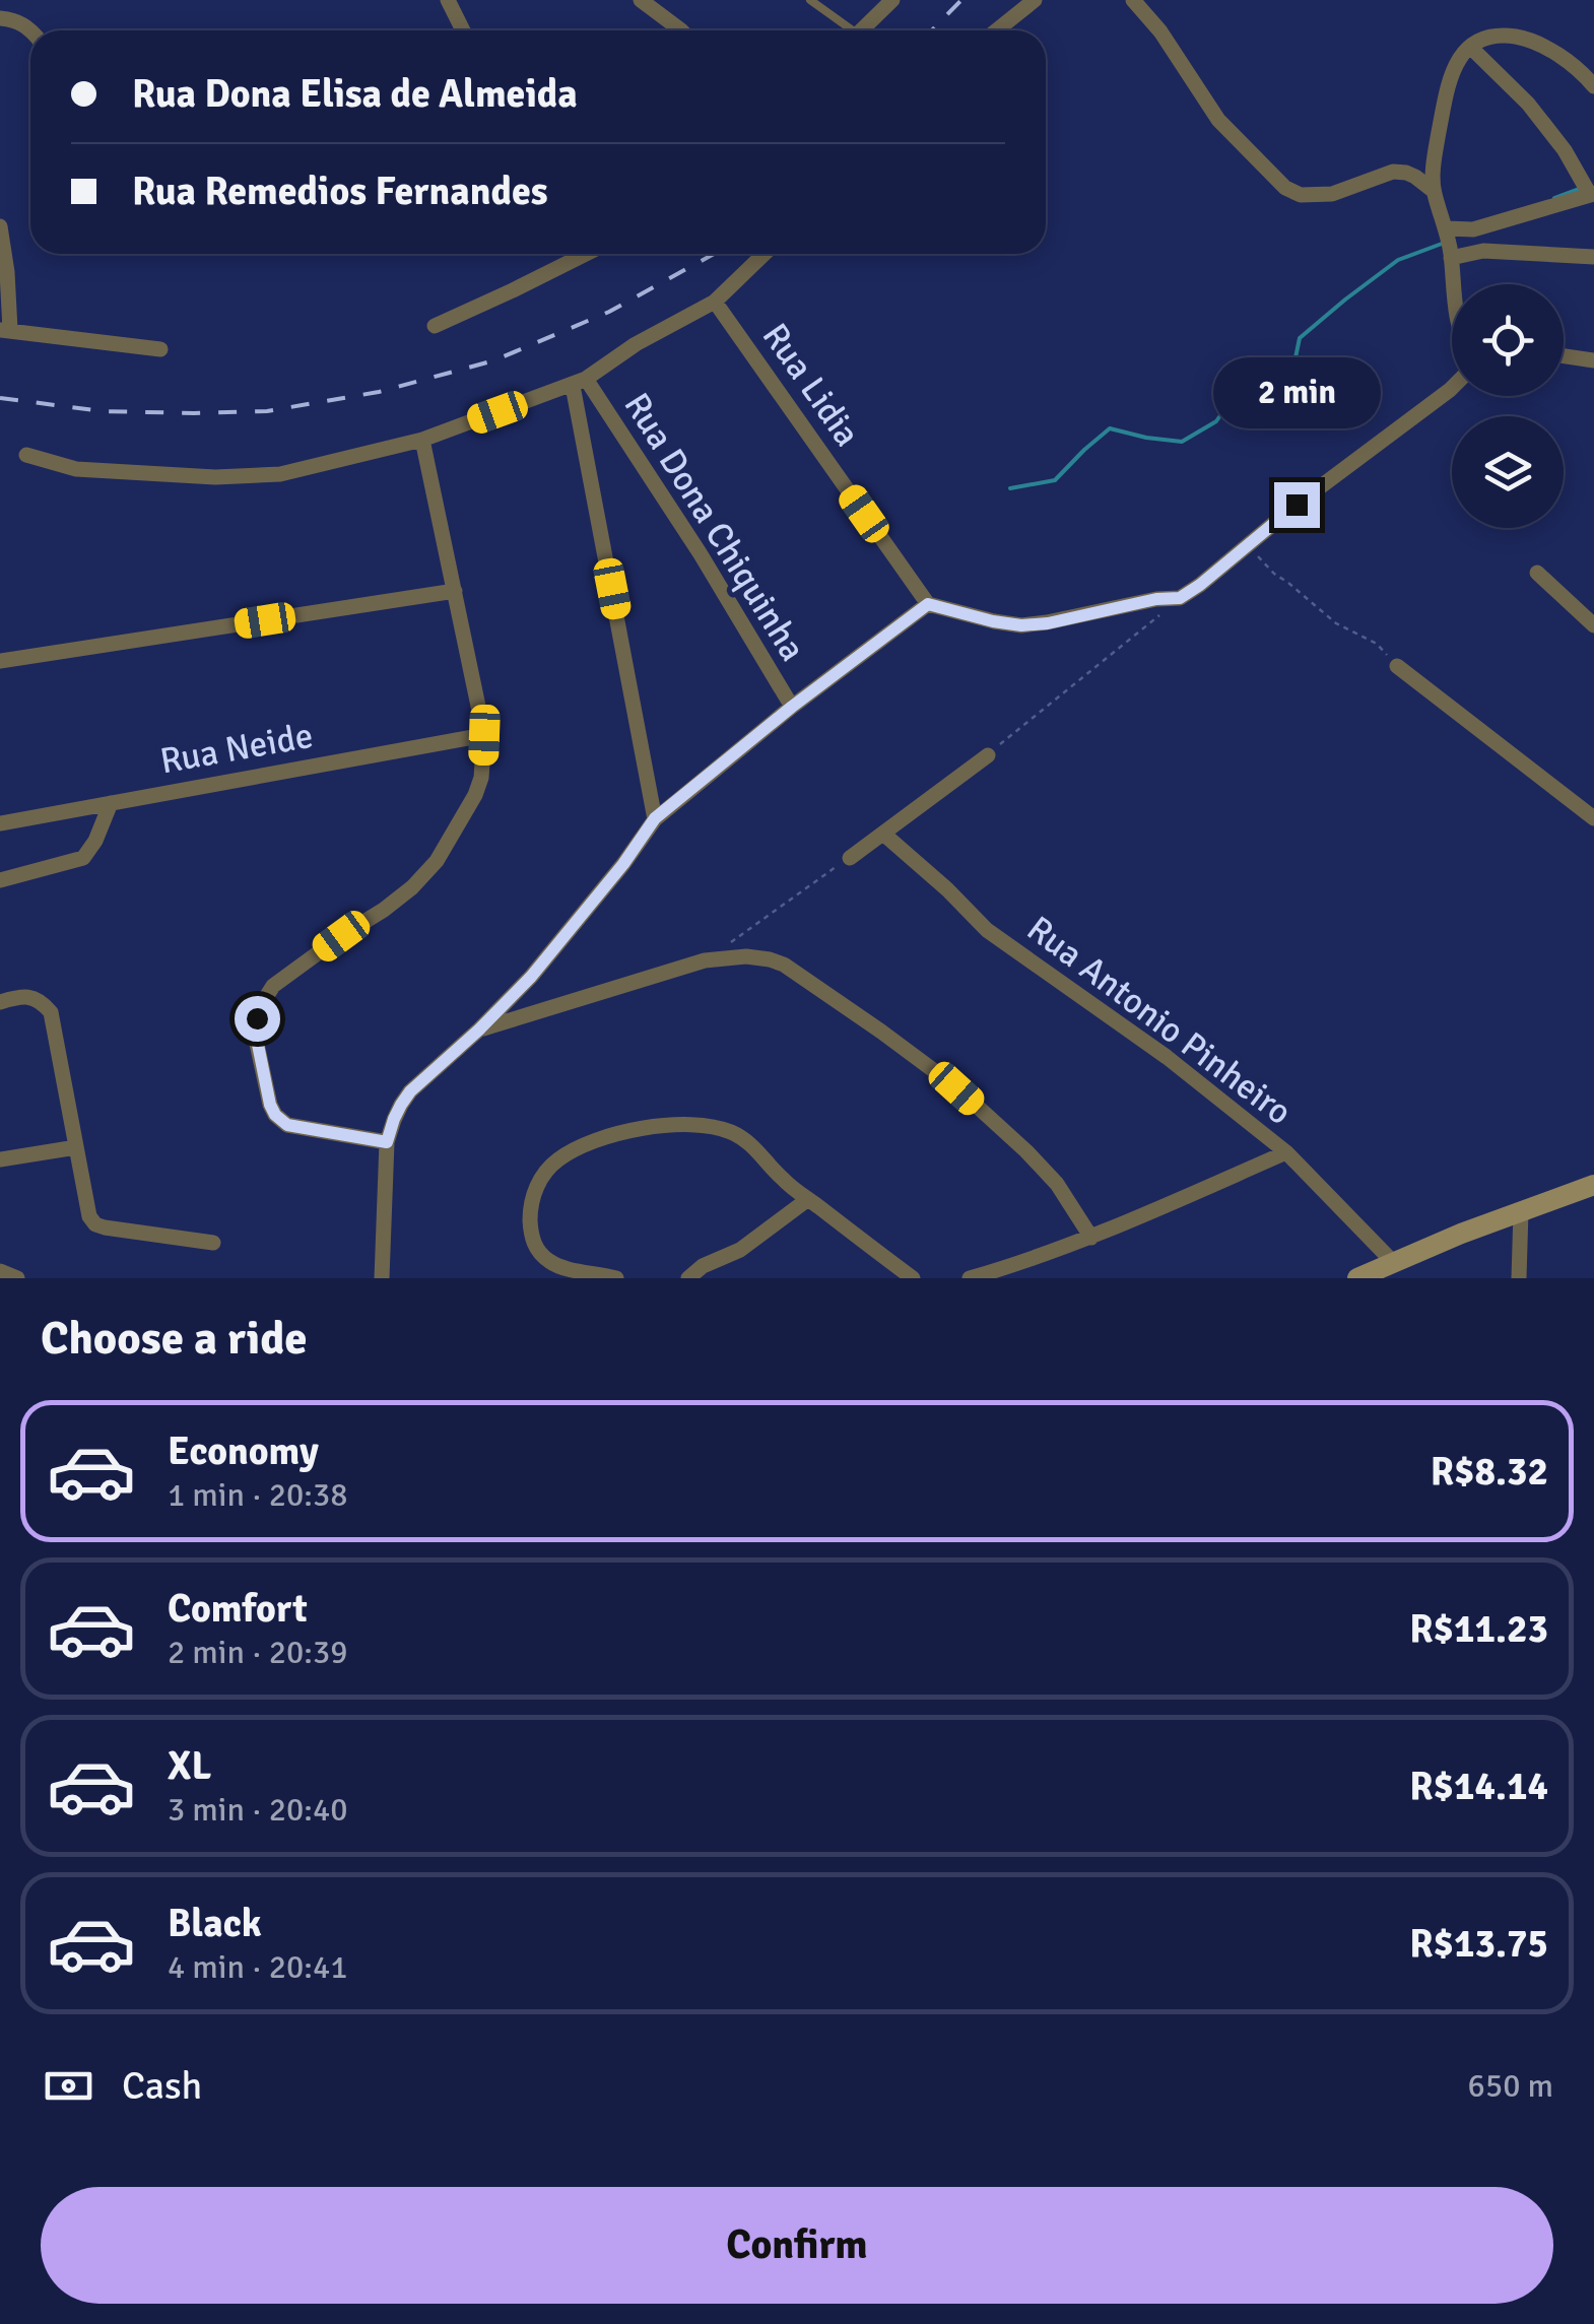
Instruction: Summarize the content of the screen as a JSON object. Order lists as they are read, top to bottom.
{
  "streets": {
    "street": [
      "Rua Lidia",
      "Rua Dona Chiquinha",
      "Rua Neide",
      "Rua Antonio Pinheiro"
    ]
  },
  "page": {
    "banner": ["Rua Dona Elisa de Almeida", "Rua Remedios Fernandes"],
    "bubble": "2 min",
    "heading": "Choose a ride",
    "list": [
      {
        "name": "Economy",
        "note": "1 min · 20:38",
        "value": "R$8.32"
      },
      {
        "name": "Comfort",
        "note": "2 min · 20:39",
        "value": "R$11.23"
      },
      {
        "name": "XL",
        "note": "3 min · 20:40",
        "value": "R$14.14"
      },
      {
        "name": "Black",
        "note": "4 min · 20:41",
        "value": "R$13.75"
      }
    ],
    "pay": ["Cash", "650 m"],
    "buttons": "Confirm"
  }
}
